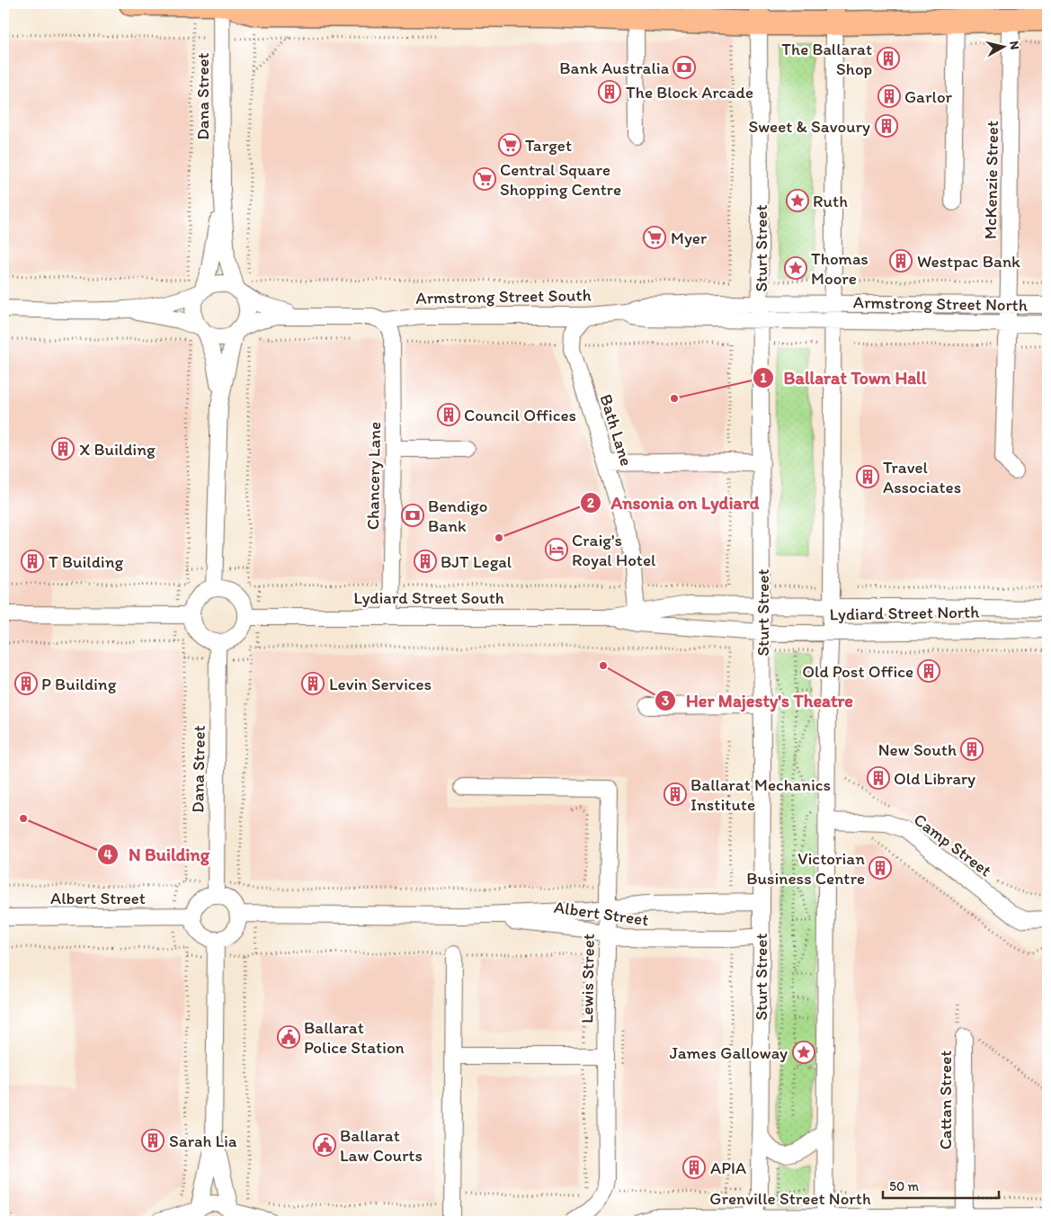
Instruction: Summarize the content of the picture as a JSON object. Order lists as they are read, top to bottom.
{
  "streets": {
    "street": [
      "Dana Street",
      "McKenzie Street",
      "Sturt Street",
      "Armstrong Street South",
      "Armstrong Street North",
      "Bath Lane",
      "Chancery Lane",
      "Lydiard Street South",
      "Lydiard Street North",
      "Camp Street",
      "Albert Street",
      "Lewis Street",
      "Cattan Street",
      "Grenville Street North"
    ]
  },
  "crossings": [
    ["Dana Street", "Armstrong Street South"],
    ["Dana Street", "Lydiard Street South"],
    ["Dana Street", "Albert Street"],
    ["McKenzie Street", "Armstrong Street North"],
    ["Sturt Street", "Armstrong Street South"],
    ["Sturt Street", "Lydiard Street South"],
    ["Sturt Street", "Lydiard Street North"],
    ["Sturt Street", "Albert Street"],
    ["Sturt Street", "Grenville Street North"],
    ["Armstrong Street South", "Armstrong Street North"],
    ["Armstrong Street South", "Bath Lane"],
    ["Bath Lane", "Lydiard Street South"],
    ["Chancery Lane", "Lydiard Street South"],
    ["Lydiard Street South", "Lydiard Street North"],
    ["Albert Street", "Lewis Street"],
    ["Cattan Street", "Grenville Street North"]
  ],
  "places": {
    "building": [
      "The Ballarat Shop",
      "The Block Arcade",
      "Garlor",
      "Sweet & Savoury",
      "Westpac Bank",
      "Council Offices",
      "X Building",
      "Travel Associates",
      "T Building",
      "BJT Legal",
      "Old Post Office",
      "P Building",
      "Levin Services",
      "New South",
      "Old Library",
      "Ballarat Mechanics Institute",
      "Victorian Business Centre",
      "Sarah Lia",
      "APIA"
    ],
    "bank": ["Bank Australia", "Bendigo Bank"],
    "supermarket": ["Target", "Central Square Shopping Centre", "Myer"],
    "place": ["Ruth", "Thomas Moore", "James Galloway"],
    "other": [
      "Ballarat Town Hall",
      "Ansonia on Lydiard",
      "Her Majesty's Theatre",
      "N Building"
    ],
    "hotel": ["Craig's Royal Hotel"],
    "public building": ["Ballarat Police Station", "Ballarat Law Courts"]
  },
  "scale_bar": "50 m",
  "north": "right"
}
